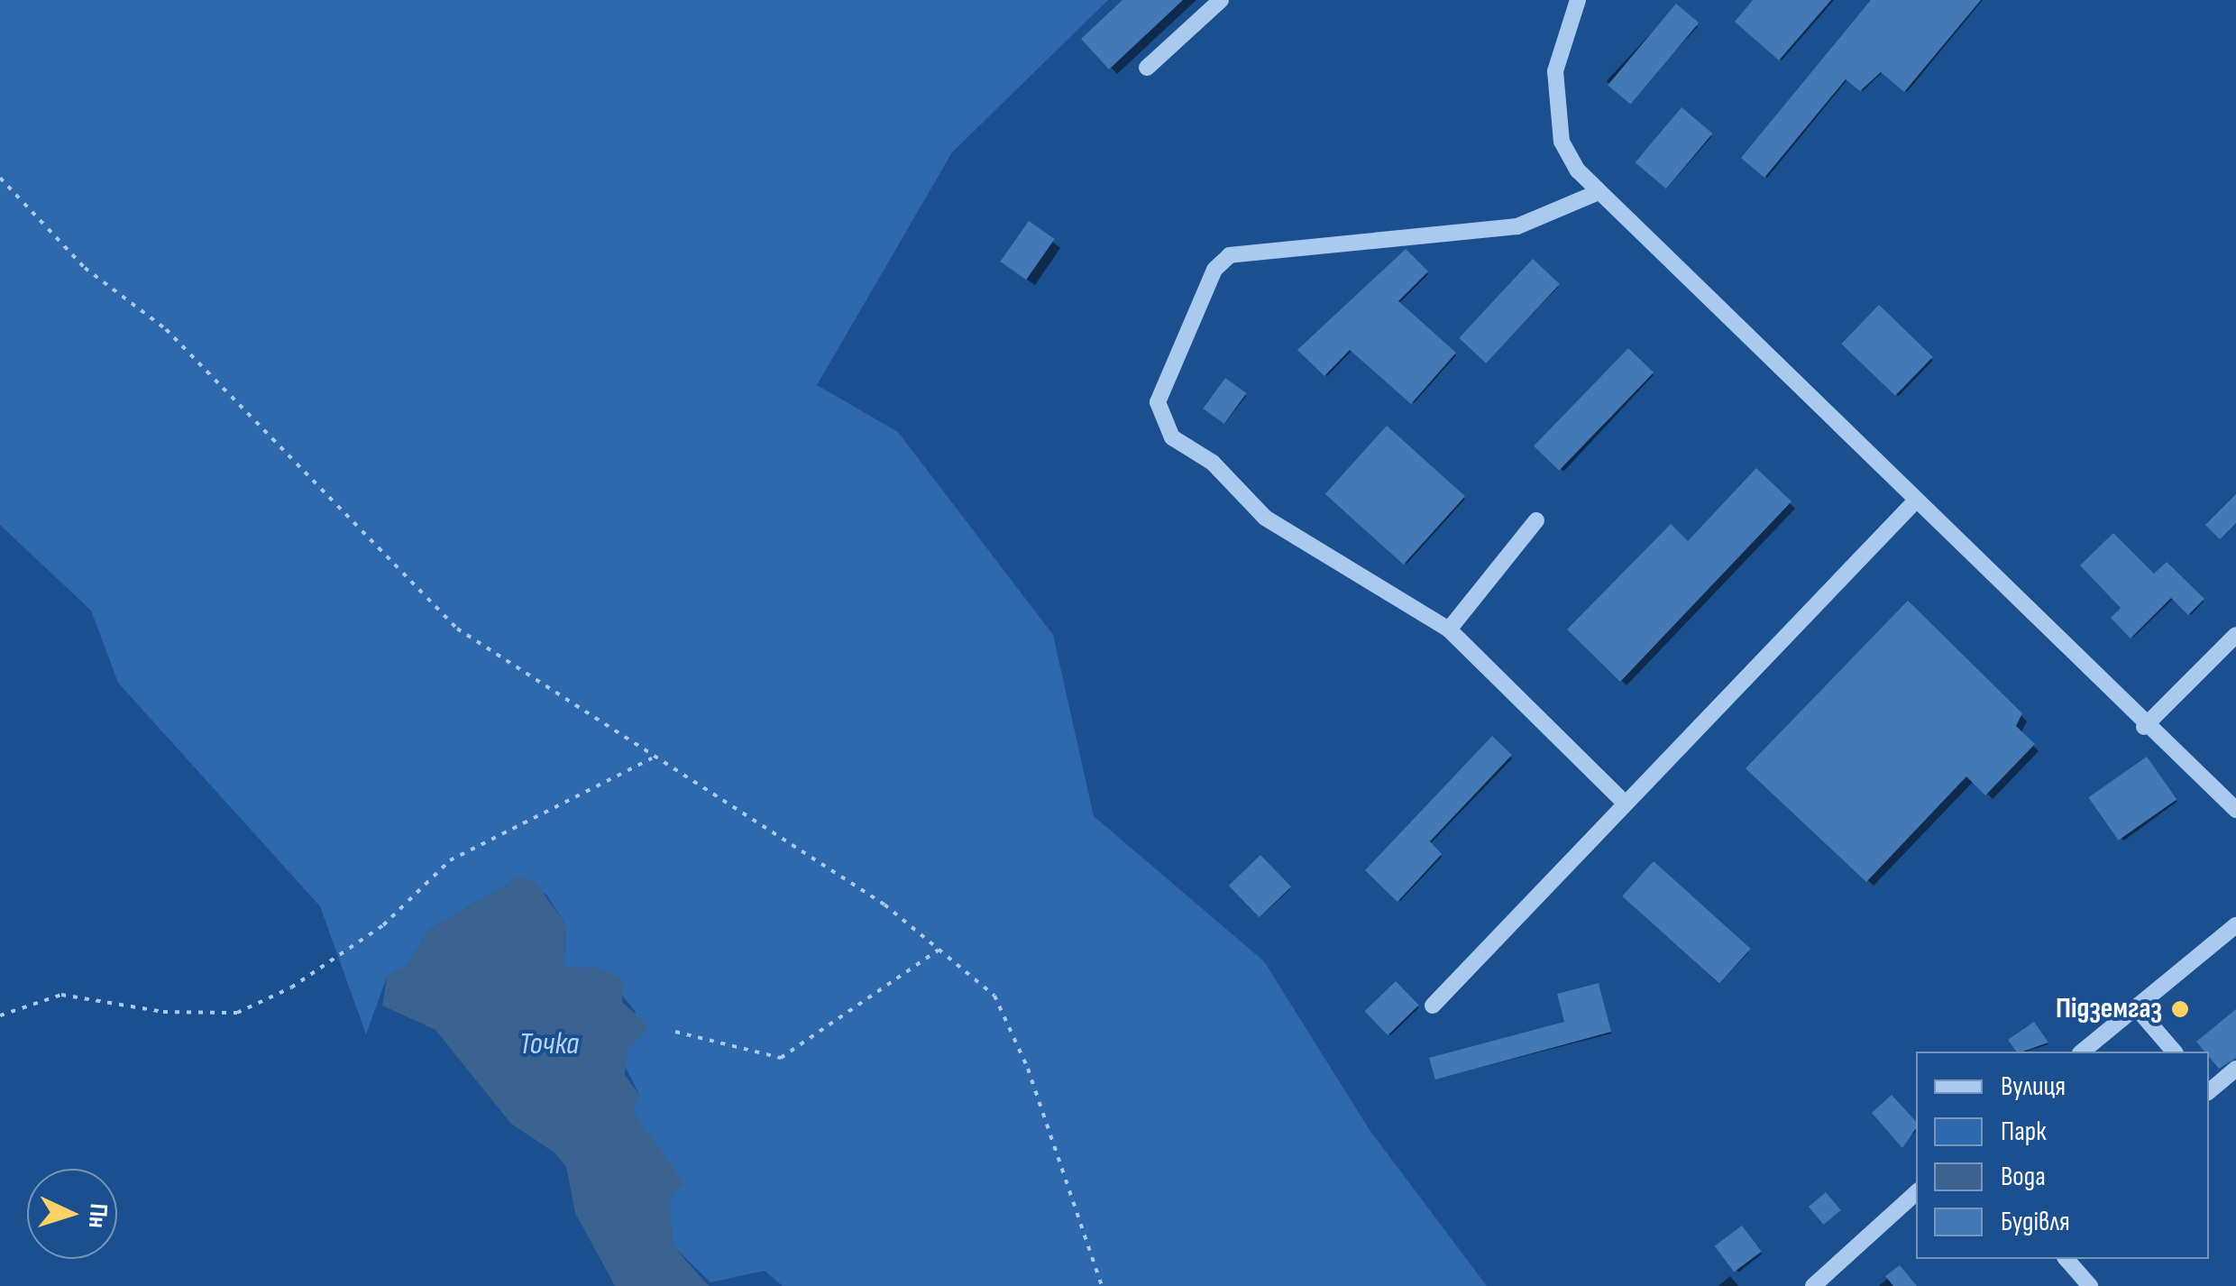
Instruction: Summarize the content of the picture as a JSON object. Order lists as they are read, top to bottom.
{
  "water": ["Точка"],
  "places": ["Підземгаз"],
  "legend": [
    "Вулиця",
    "Парк",
    "Вода",
    "Будівля"
  ],
  "north": "right"
}
